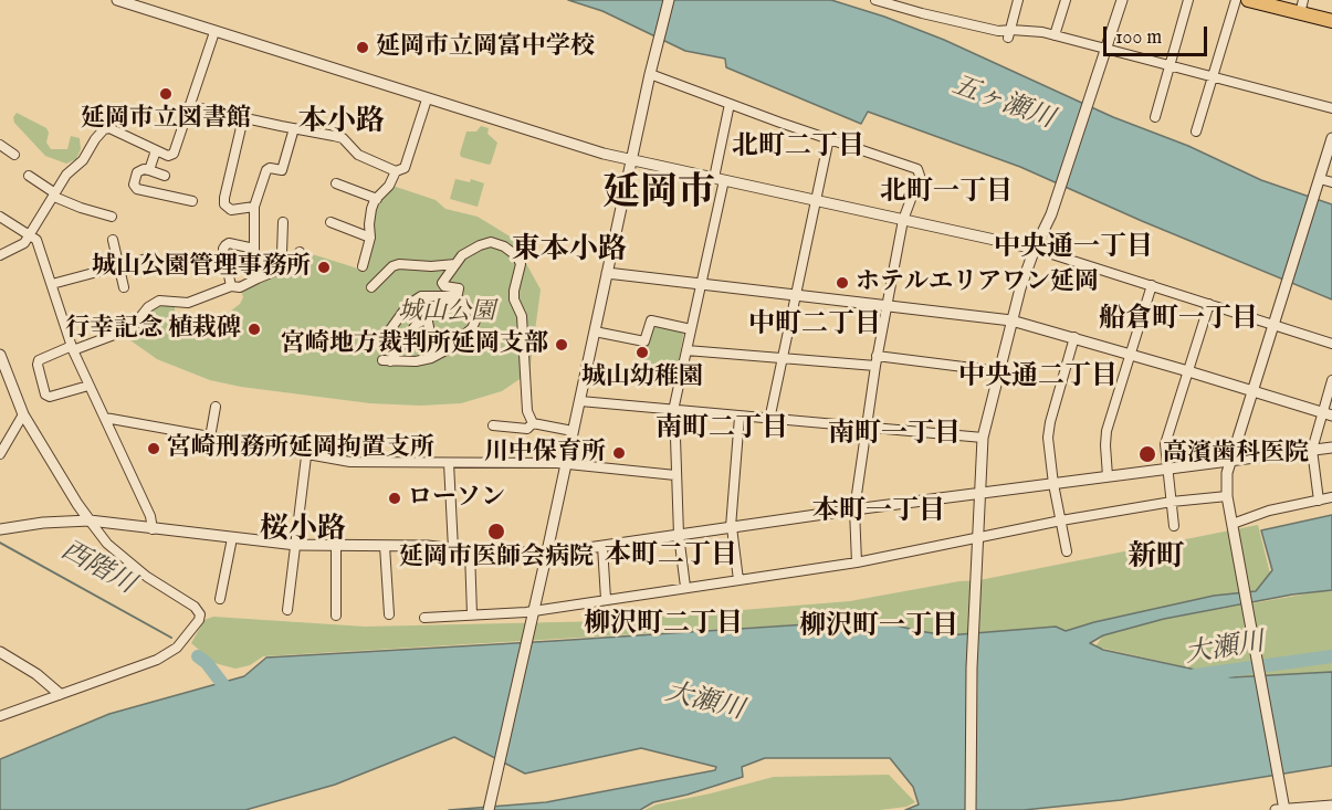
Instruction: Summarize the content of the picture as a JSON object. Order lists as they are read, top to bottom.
{
  "districts": [
    "本小路",
    "北町二丁目",
    "北町一丁目",
    "延岡市",
    "中央通一丁目",
    "東本小路",
    "船倉町一丁目",
    "中町二丁目",
    "中央通二丁目",
    "南町二丁目",
    "南町一丁目",
    "本町一丁目",
    "桜小路",
    "本町二丁目",
    "新町",
    "柳沢町二丁目",
    "柳沢町一丁目"
  ],
  "water": ["五ヶ瀬川", "西階川", "大瀬川"],
  "parks": ["城山公園"],
  "places": [
    "延岡市立岡富中学校",
    "延岡市立図書館",
    "城山公園管理事務所",
    "ホテルエリアワン延岡",
    "行幸記念 植栽碑",
    "宮崎地方裁判所延岡支部",
    "城山幼稚園",
    "宮崎刑務所延岡拘置支所",
    "川中保育所",
    "高濱歯科医院",
    "ローソン",
    "延岡市医師会病院"
  ],
  "scale_bar": "100 m"
}
